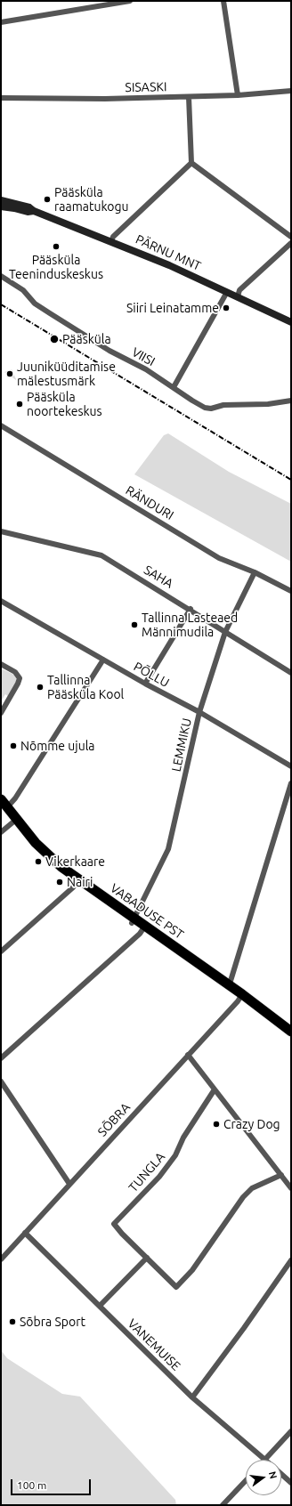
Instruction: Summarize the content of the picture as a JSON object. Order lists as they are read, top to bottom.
{
  "streets": {
    "highway": ["VABADUSE PST"],
    "main road": ["PÄRNU MNT"],
    "street": [
      "SISASKI",
      "VIISI",
      "RÄNDURI",
      "SAHA",
      "PÕLLU",
      "LEMMIKU",
      "SÕBRA",
      "TUNGLA",
      "VANEMUISE"
    ]
  },
  "crossings": [
    ["RÄNDURI", "LEMMIKU"],
    ["SAHA", "LEMMIKU"],
    ["PÕLLU", "LEMMIKU"],
    ["LEMMIKU", "VABADUSE PST"],
    ["VABADUSE PST", "SÕBRA"],
    ["SÕBRA", "VANEMUISE"]
  ],
  "places": [
    "Pääsküla raamatukogu",
    "Pääsküla Teeninduskeskus",
    "Siiri Leinatamme",
    "Pääsküla",
    "Juuniküüditamise mälestusmärk",
    "Pääsküla noortekeskus",
    "Tallinna Lasteaed Männimudila",
    "Tallinna Pääsküla Kool",
    "Nõmme ujula",
    "Vikerkaare",
    "Nairi",
    "Crazy Dog",
    "Sõbra Sport"
  ],
  "scale_bar": "100 m",
  "north": "right"
}
